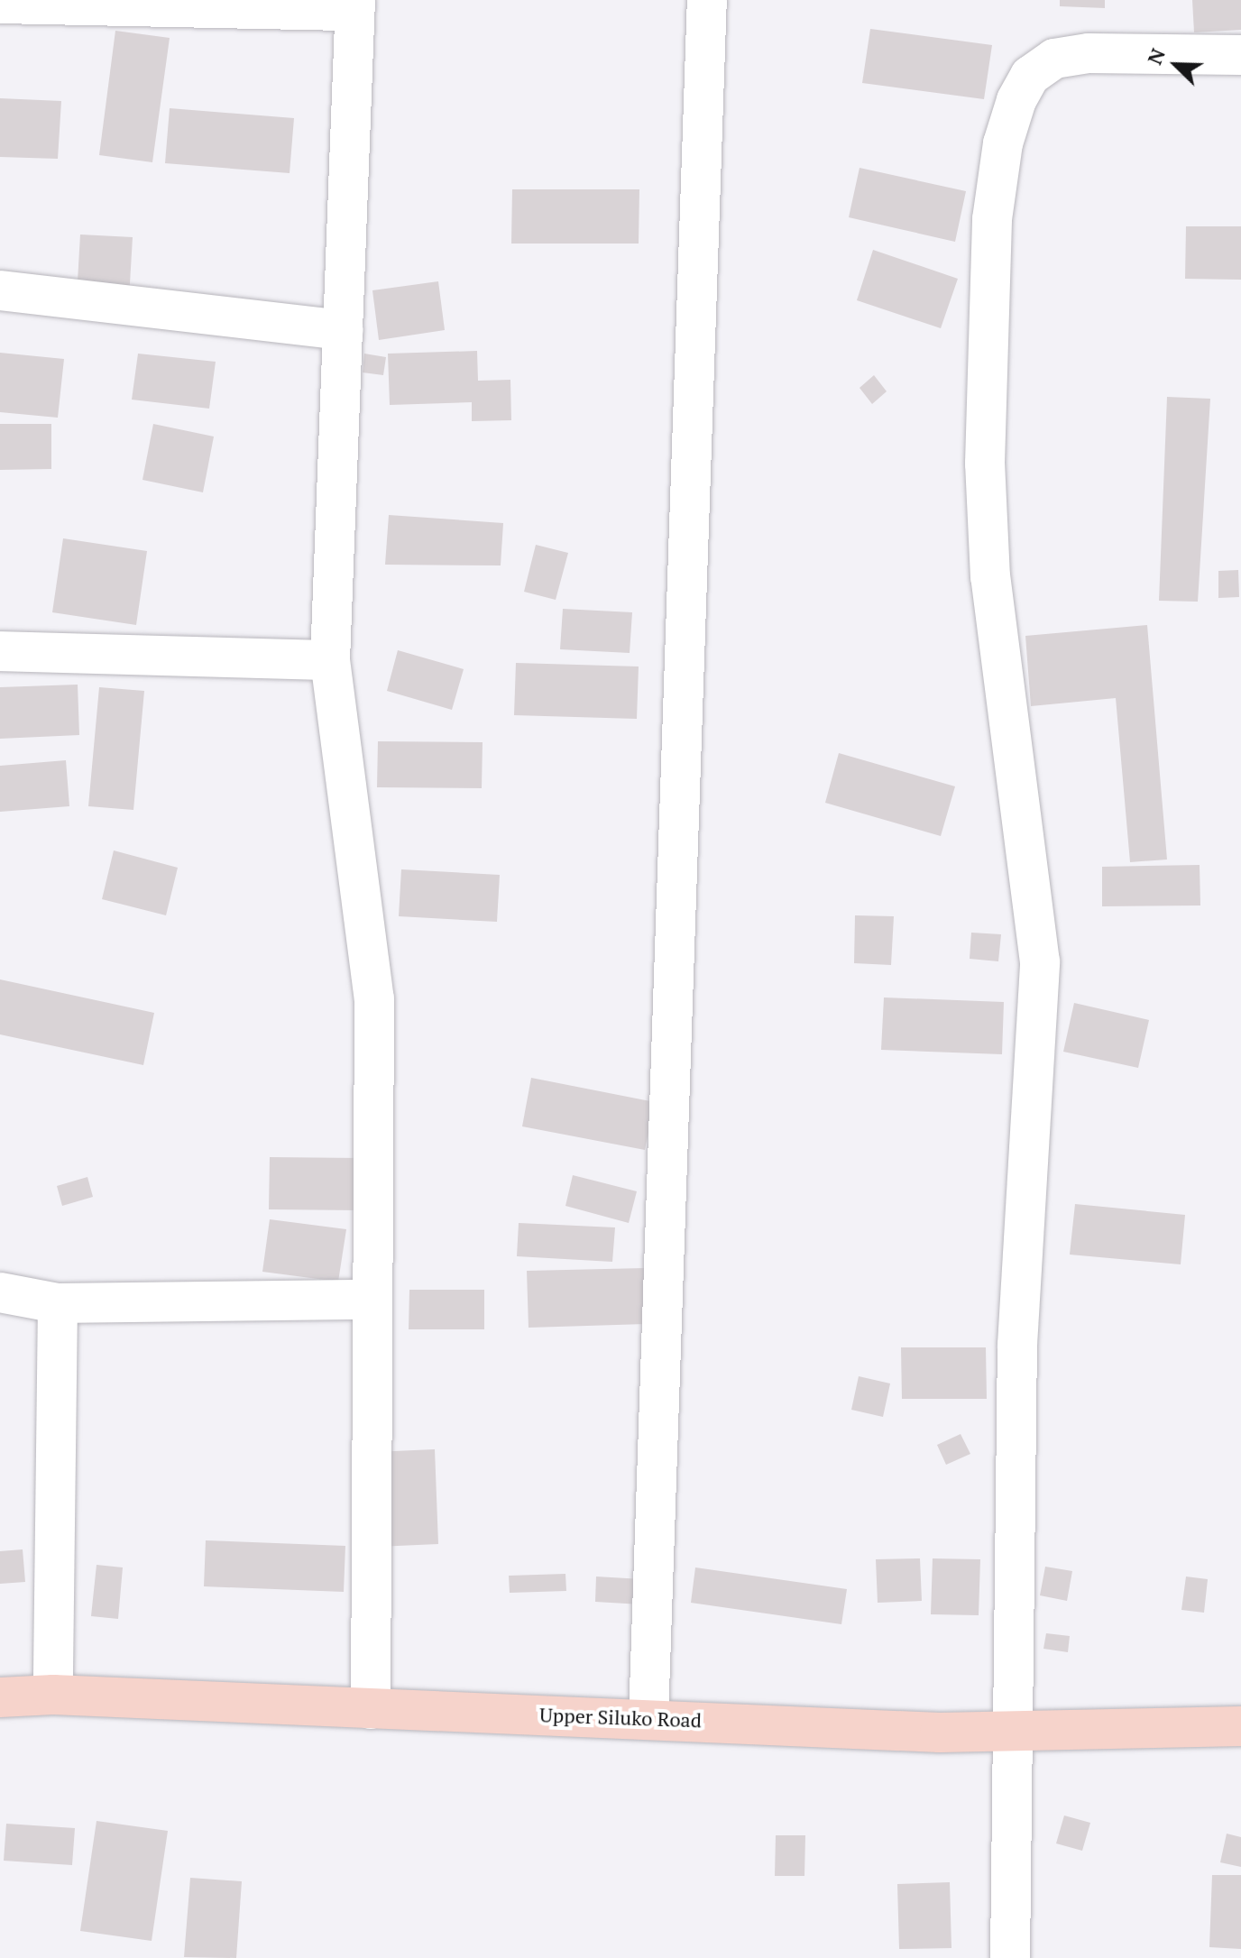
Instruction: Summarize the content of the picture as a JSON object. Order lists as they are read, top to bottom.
{
  "streets": {
    "main road": ["Upper Siluko Road"]
  },
  "north": "top left"
}
